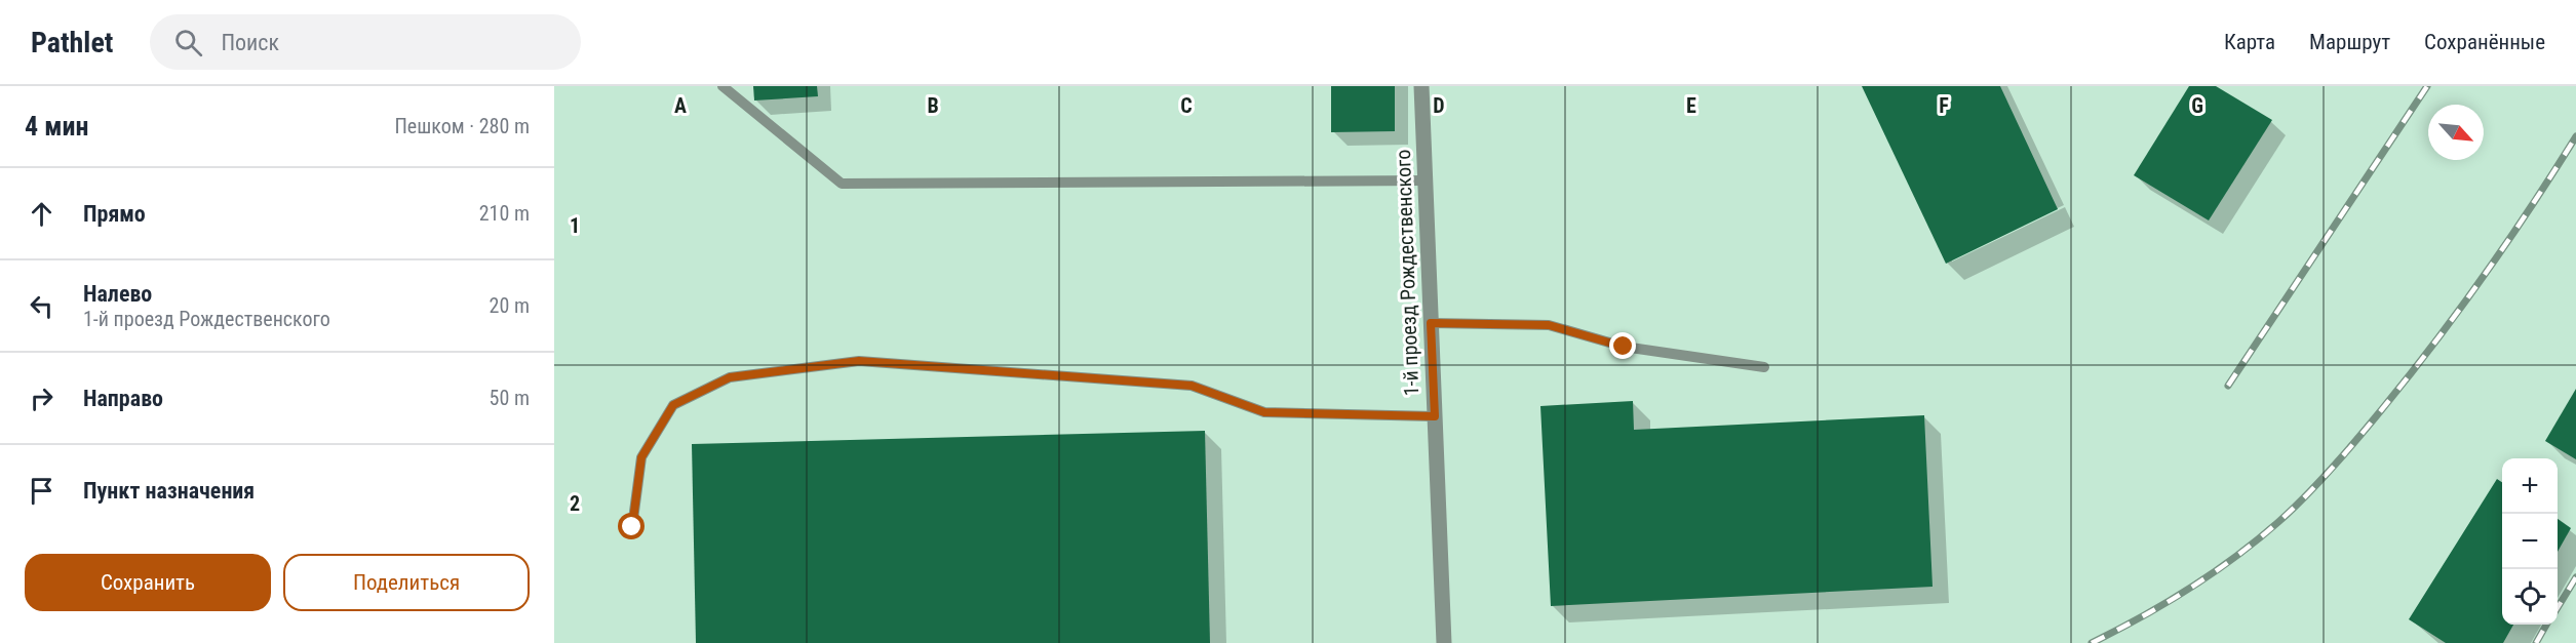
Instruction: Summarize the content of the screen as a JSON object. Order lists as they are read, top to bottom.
{
  "streets": {
    "street": ["1-й проезд Рождественского"]
  },
  "north": "bottom right",
  "page": {
    "header": "Pathlet",
    "search": "Поиск",
    "nav": ["Карта", "Маршрут", "Сохранённые"],
    "heading": ["4 мин", "Пешком · 280 m"],
    "list": [
      ["Прямо", "210 m"],
      ["Налево", "1-й проезд Рождественского", "20 m"],
      ["Направо", "50 m"],
      "Пункт назначения"
    ],
    "map_buttons": ["+", "−"],
    "buttons": ["Сохранить", "Поделиться"]
  },
  "grid": {
    "columns": [
      "A",
      "B",
      "C",
      "D",
      "E",
      "F",
      "G"
    ],
    "rows": ["1", "2"]
  }
}
